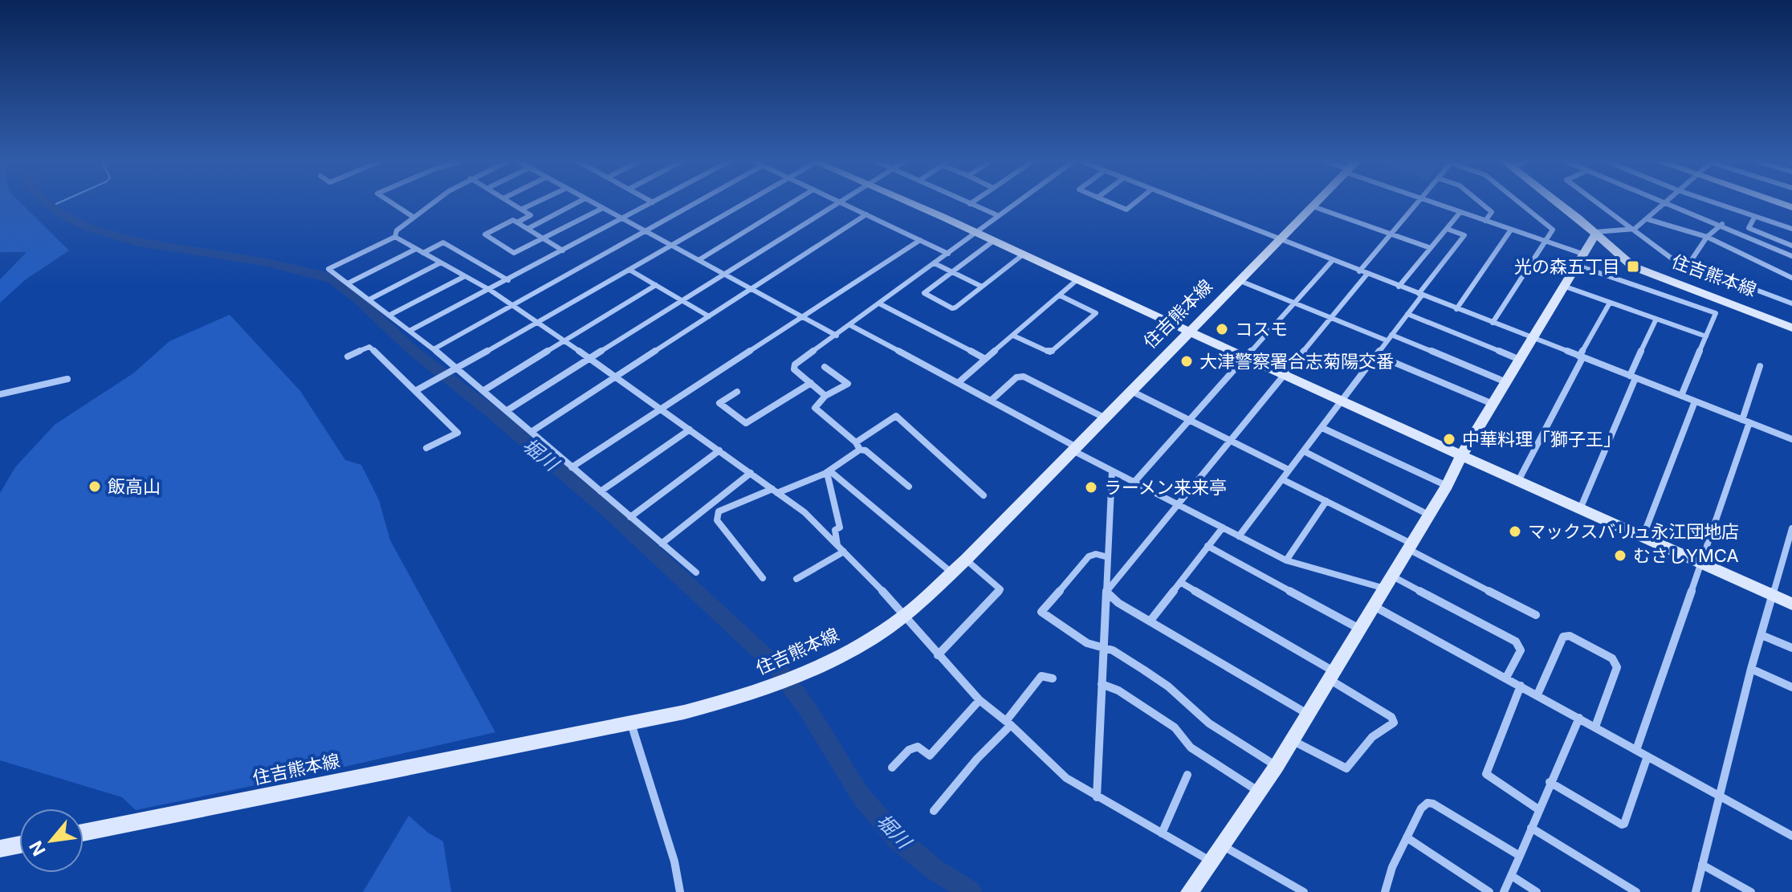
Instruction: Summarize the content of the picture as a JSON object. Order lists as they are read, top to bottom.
{
  "streets": {
    "street": ["住吉熊本線"]
  },
  "water": ["堀川"],
  "places": {
    "transit": ["光の森五丁目"],
    "other": [
      "コスモ",
      "大津警察署合志菊陽交番",
      "中華料理「獅子王」",
      "飯高山",
      "ラーメン来来亭",
      "マックスバリュ永江団地店",
      "むさしYMCA"
    ]
  },
  "north": "bottom left"
}
